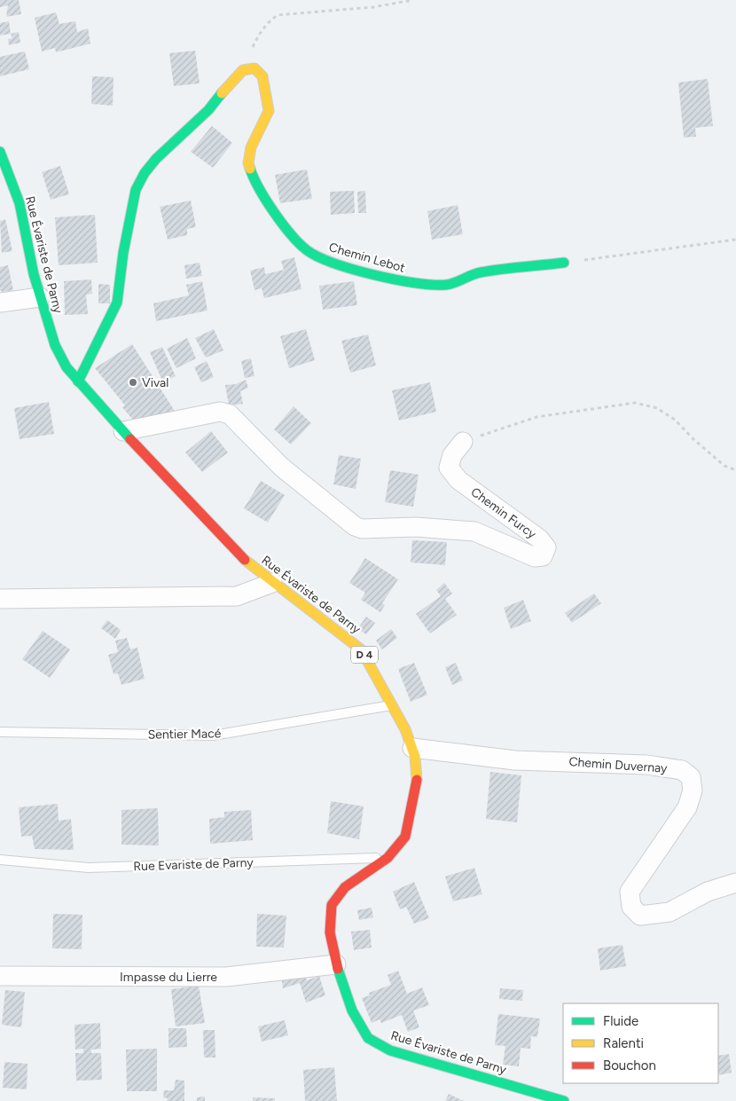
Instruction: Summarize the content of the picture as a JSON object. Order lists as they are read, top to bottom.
{
  "streets": {
    "main road": ["Rue Évariste de Parny", "Chemin Lebot", "D 4"],
    "street": ["Chemin Furcy", "Chemin Duvernay", "Impasse du Lierre"],
    "lane": ["Sentier Macé", "Rue Evariste de Parny"]
  },
  "crossings": [
    ["Rue Évariste de Parny", "Chemin Furcy"],
    ["Rue Évariste de Parny", "Sentier Macé"],
    ["Rue Évariste de Parny", "Chemin Duvernay"],
    ["Rue Évariste de Parny", "Rue Evariste de Parny"],
    ["Rue Évariste de Parny", "Impasse du Lierre"]
  ],
  "places": ["Vival"],
  "legend": ["Fluide", "Ralenti", "Bouchon"]
}
